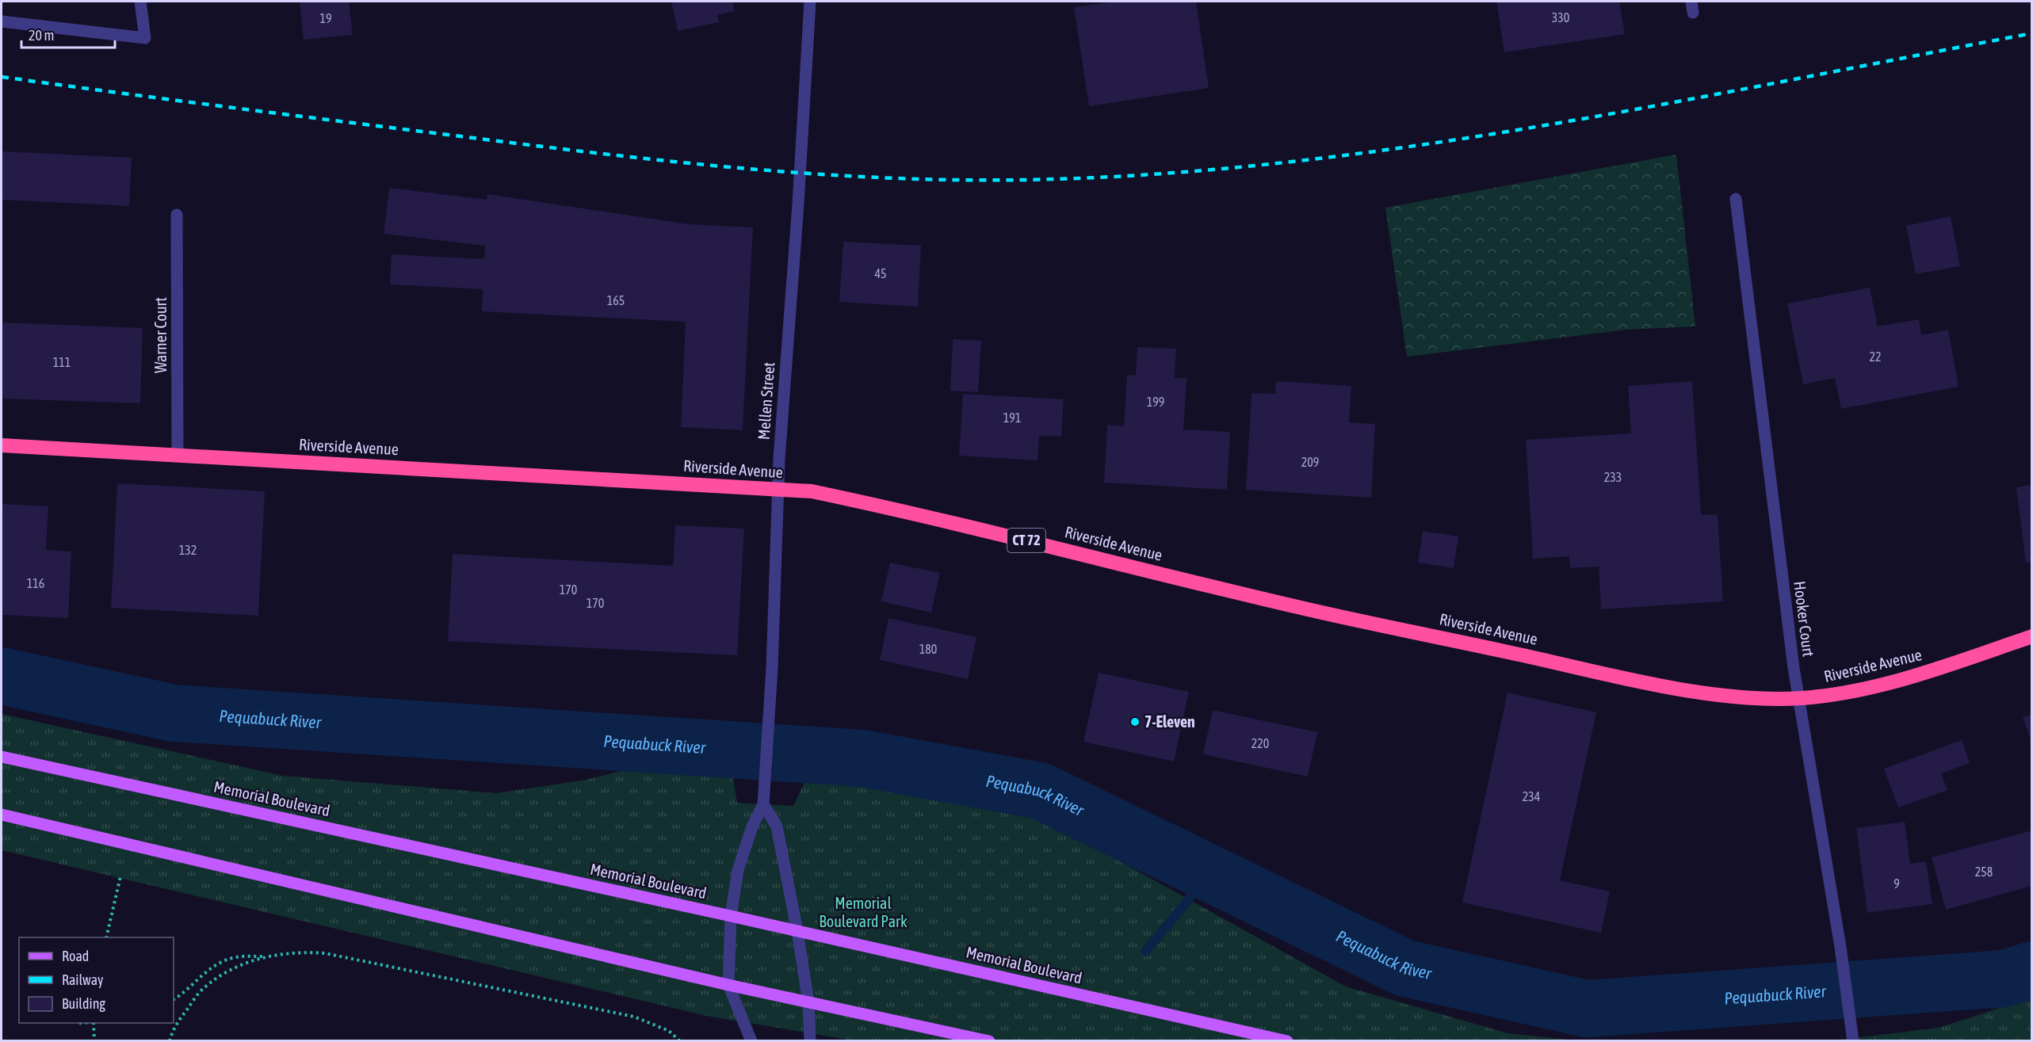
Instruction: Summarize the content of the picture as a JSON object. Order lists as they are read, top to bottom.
{
  "streets": {
    "highway": ["Riverside Avenue", "CT 72"],
    "main road": ["Memorial Boulevard"],
    "street": ["Warner Court", "Mellen Street", "Hooker Court"]
  },
  "crossings": [
    ["Warner Court", "Riverside Avenue"],
    ["Mellen Street", "Riverside Avenue"],
    ["Mellen Street", "Memorial Boulevard"],
    ["Riverside Avenue", "Hooker Court"]
  ],
  "water": ["Pequabuck River"],
  "parks": ["Memorial Boulevard Park"],
  "places": ["7-Eleven"],
  "house_numbers": [
    "330",
    "19",
    "45",
    "165",
    "22",
    "111",
    "199",
    "191",
    "209",
    "233",
    "132",
    "116",
    "170",
    "170",
    "180",
    "220",
    "234",
    "258",
    "9"
  ],
  "legend": ["Road", "Railway", "Building"],
  "scale_bar": "20 m"
}
